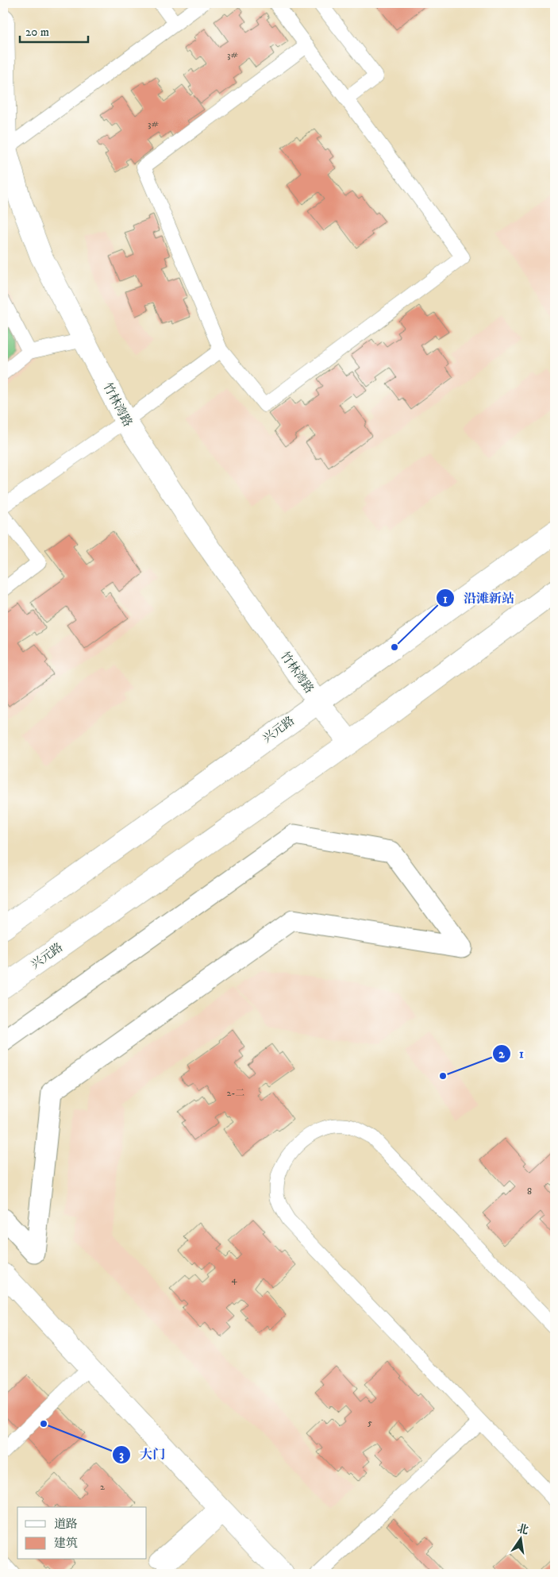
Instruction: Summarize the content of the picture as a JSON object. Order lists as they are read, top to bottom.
{
  "streets": {
    "main road": ["竹林湾路", "兴元路"]
  },
  "crossings": [
    ["竹林湾路", "兴元路"]
  ],
  "places": ["沿滩新站", "1", "大门"],
  "house_numbers": [
    "3#",
    "3#",
    "2-二",
    "8",
    "4",
    "5",
    "2"
  ],
  "legend": ["道路", "建筑"],
  "scale_bar": "20 m",
  "north": "top"
}
